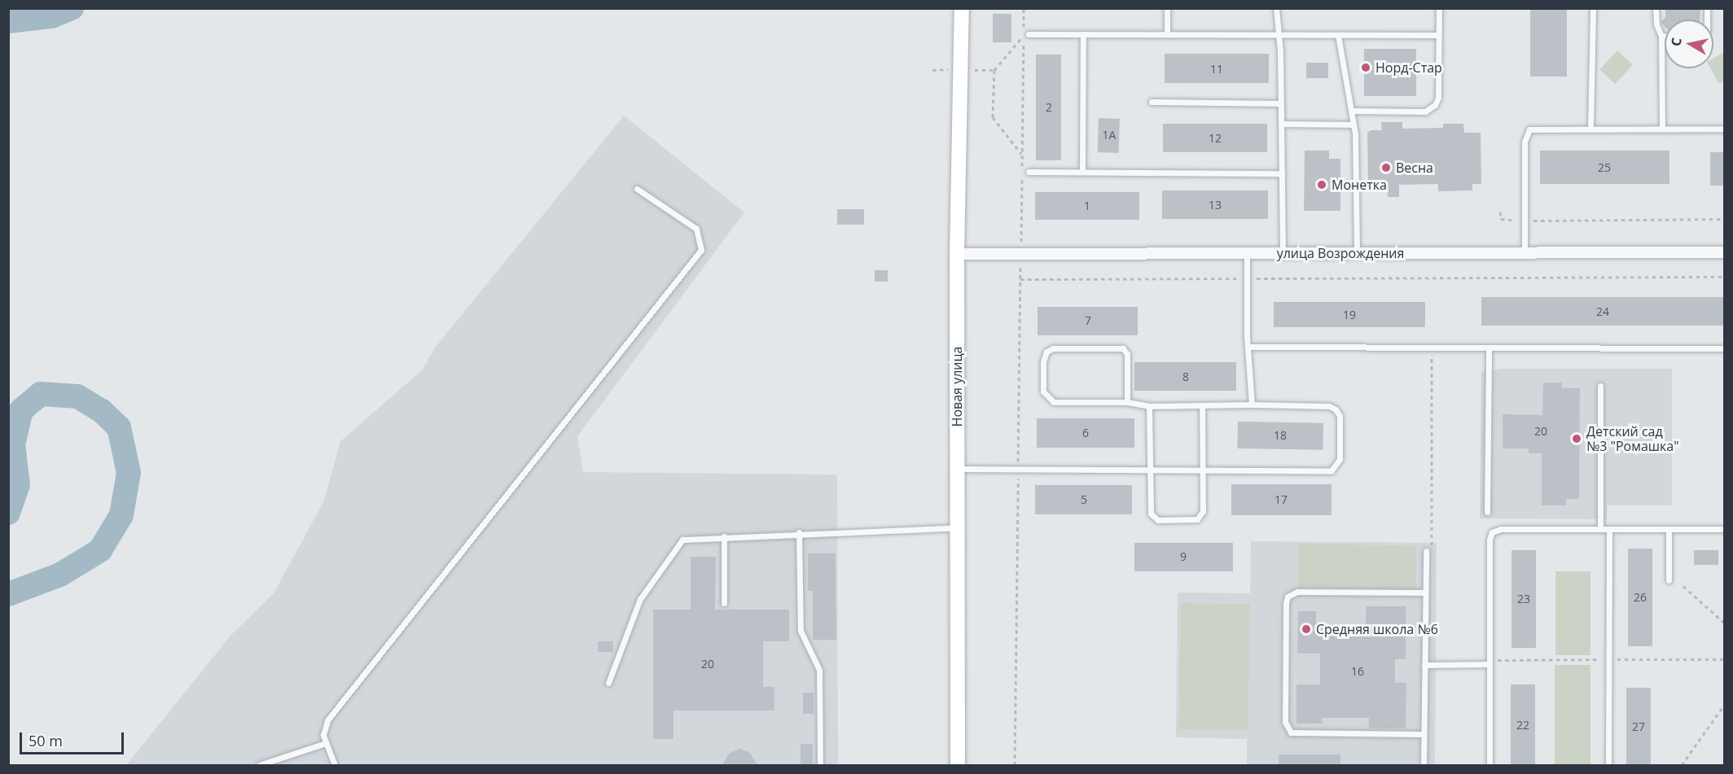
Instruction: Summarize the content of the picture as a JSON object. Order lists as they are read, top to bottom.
{
  "streets": {
    "street": ["улица Возрождения", "Новая улица"]
  },
  "crossings": [
    ["улица Возрождения", "Новая улица"]
  ],
  "places": [
    "Норд-Стар",
    "Весна",
    "Монетка",
    "Детский сад №3 \"Ромашка\"",
    "Средняя школа №6"
  ],
  "house_numbers": [
    "11",
    "2",
    "1А",
    "12",
    "25",
    "13",
    "1",
    "24",
    "19",
    "7",
    "8",
    "20",
    "6",
    "18",
    "5",
    "17",
    "9",
    "26",
    "23",
    "20",
    "16",
    "22",
    "27"
  ],
  "scale_bar": "50 m",
  "north": "left"
}
